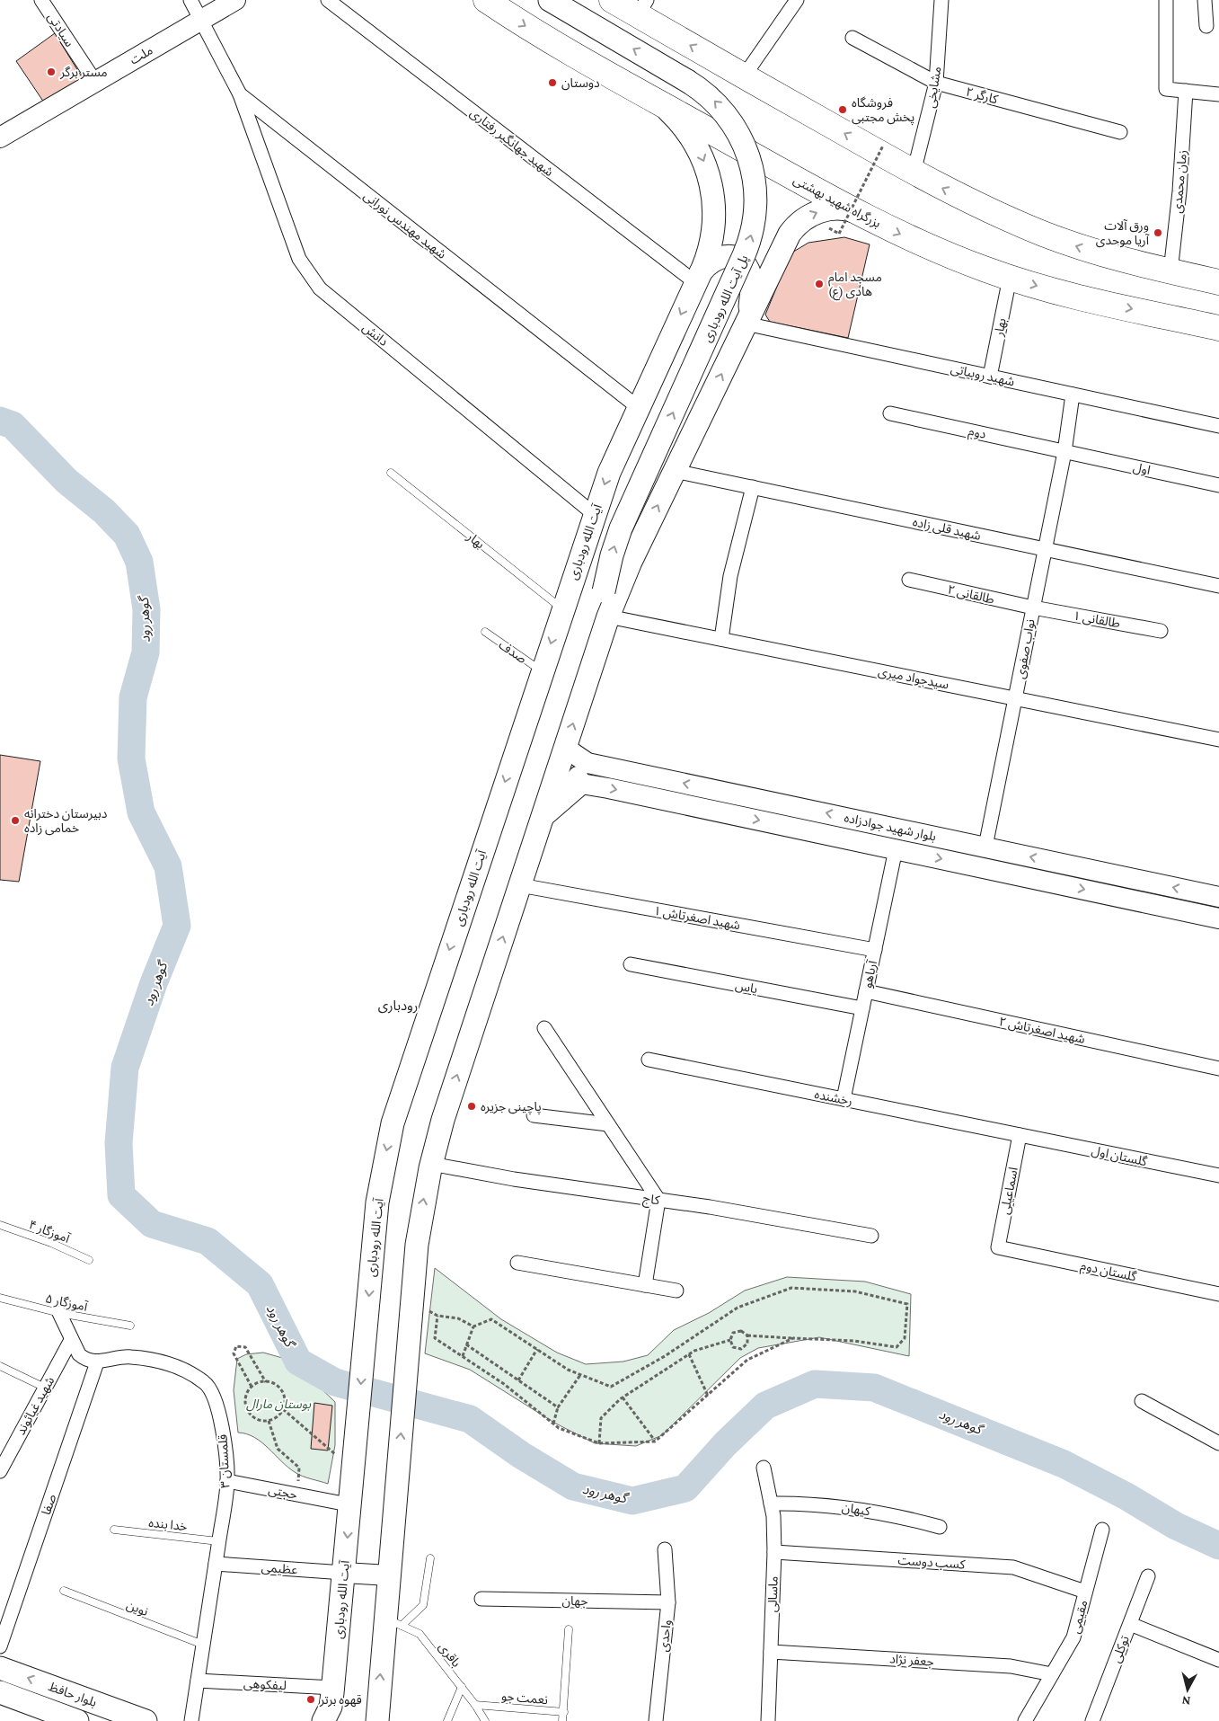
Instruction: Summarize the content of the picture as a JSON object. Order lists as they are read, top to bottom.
{
  "streets": {
    "highway": ["بزرگراه شهید بهشتی"],
    "main road": ["پل آیت الله رودباری", "آیت الله رودباری", "بلوار حافظ"],
    "street": [
      "سیادتی",
      "ملت",
      "مشایخی",
      "کارگر ۲",
      "شهید جهانگیر رفتاری",
      "زمان محمدی",
      "شهید مهندس نورانی",
      "بهار",
      "دانش",
      "شهید روبیاتی",
      "دوم",
      "اول",
      "شهید قلی زاده",
      "طالقانی ۲",
      "طالقانی ۱",
      "نواب صفوی",
      "سیدجواد میری",
      "بلوار شهید جوادزاده",
      "شهید اصغرتاش ۱",
      "آریاهو",
      "یاس",
      "شهید اصغرتاش ۲",
      "رخشنده",
      "گلستان اول",
      "اسماعیلی",
      "کاج",
      "گلستان دوم",
      "شهید غیاثوند",
      "قلمستان ۳",
      "حجتی",
      "صفا",
      "کیهان",
      "کسب دوست",
      "عظیمی",
      "ماسالی",
      "جهان",
      "مقیمی",
      "واحدی",
      "توکلی",
      "جعفر نژاد",
      "لیفکوهی"
    ],
    "lane": [
      "صدف",
      "آموزگار ۴",
      "آموزگار ۵",
      "خدا بنده",
      "نوین",
      "باقری",
      "نعمت جو"
    ]
  },
  "crossings": [
    ["سیادتی", "ملت"],
    ["ملت", "شهید مهندس نورانی"],
    ["مشایخی", "کارگر ۲"],
    ["شهید جهانگیر رفتاری", "آیت الله رودباری"],
    ["بزرگراه شهید بهشتی", "بهار"],
    ["بزرگراه شهید بهشتی", "آیت الله رودباری"],
    ["شهید مهندس نورانی", "دانش"],
    ["شهید مهندس نورانی", "آیت الله رودباری"],
    ["بهار", "شهید روبیاتی"],
    ["بهار", "آیت الله رودباری"],
    ["دانش", "آیت الله رودباری"],
    ["شهید روبیاتی", "نواب صفوی"],
    ["دوم", "اول"],
    ["دوم", "نواب صفوی"],
    ["اول", "نواب صفوی"],
    ["شهید قلی زاده", "نواب صفوی"],
    ["آیت الله رودباری", "صدف"],
    ["آیت الله رودباری", "عظیمی"],
    ["آیت الله رودباری", "لیفکوهی"],
    ["طالقانی ۲", "طالقانی ۱"],
    ["طالقانی ۲", "نواب صفوی"],
    ["طالقانی ۱", "نواب صفوی"],
    ["نواب صفوی", "سیدجواد میری"],
    ["نواب صفوی", "بلوار شهید جوادزاده"],
    ["بلوار شهید جوادزاده", "آریاهو"],
    ["شهید اصغرتاش ۱", "آریاهو"],
    ["آریاهو", "یاس"],
    ["آریاهو", "شهید اصغرتاش ۲"],
    ["آریاهو", "رخشنده"],
    ["رخشنده", "گلستان اول"],
    ["رخشنده", "اسماعیلی"],
    ["گلستان اول", "اسماعیلی"],
    ["اسماعیلی", "گلستان دوم"],
    ["قلمستان ۳", "حجتی"],
    ["قلمستان ۳", "صفا"],
    ["قلمستان ۳", "خدا بنده"],
    ["قلمستان ۳", "عظیمی"],
    ["قلمستان ۳", "نوین"],
    ["قلمستان ۳", "لیفکوهی"],
    ["کیهان", "ماسالی"],
    ["کسب دوست", "ماسالی"],
    ["کسب دوست", "مقیمی"],
    ["ماسالی", "جعفر نژاد"],
    ["جهان", "واحدی"],
    ["مقیمی", "جعفر نژاد"],
    ["باقری", "نعمت جو"]
  ],
  "one_way": ["پل آیت الله رودباری"],
  "districts": ["رودباری"],
  "water": ["گوهر رود"],
  "parks": ["بوستان مارال"],
  "places": [
    "مستر برگر",
    "دوستان",
    "فروشگاه پخش مجتبی",
    "ورق آلات آریا موحدی",
    "مسجد امام هادی (ع)",
    "دبیرستان دخترانه خمامی زاده",
    "پاچینی جزیره",
    "قهوه برتر"
  ],
  "north": "bottom"
}
